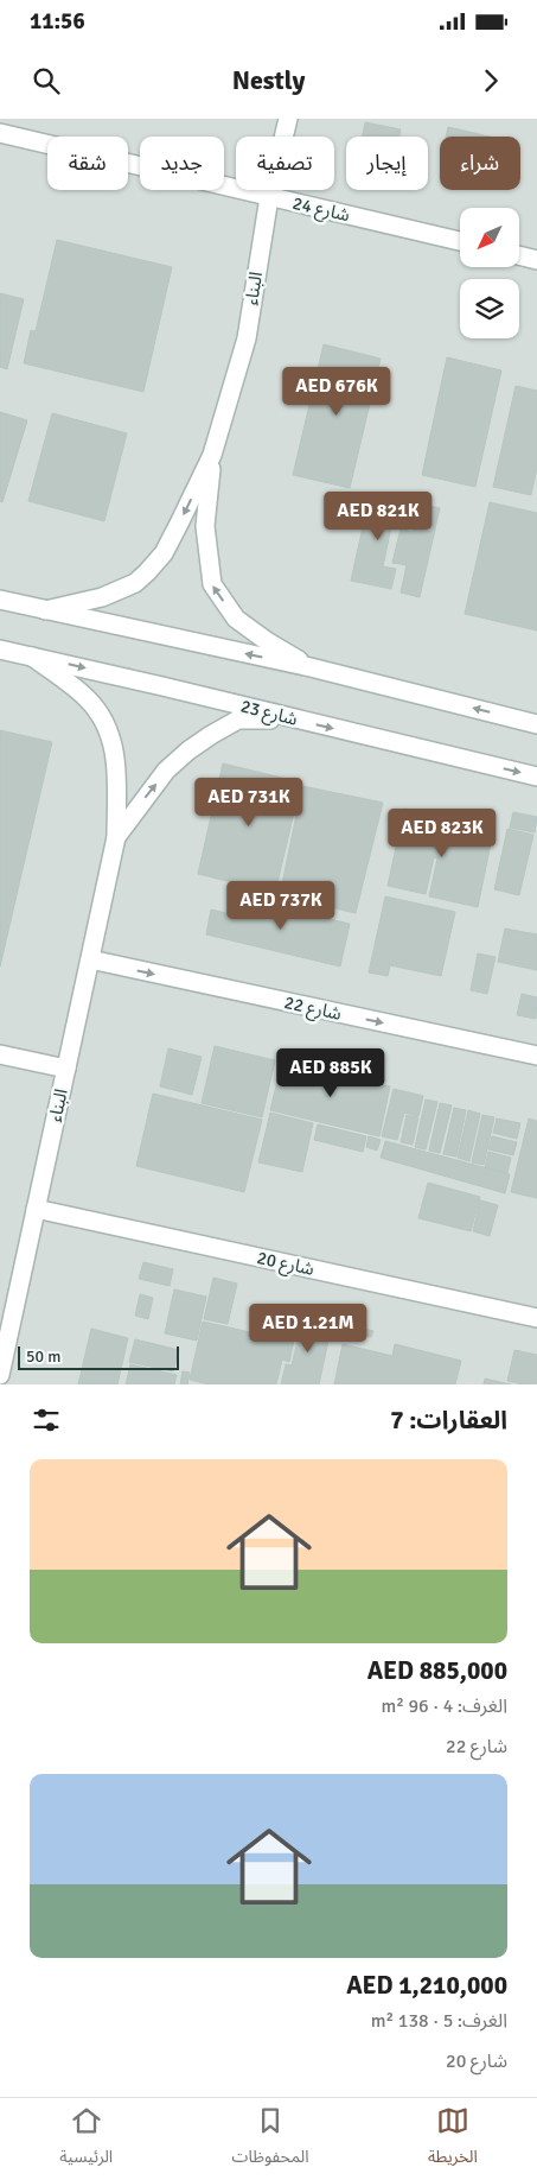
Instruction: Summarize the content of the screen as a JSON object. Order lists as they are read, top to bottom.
{
  "streets": {
    "street": [
      "شارع 24",
      "البناء",
      "شارع 23",
      "شارع 22",
      "شارع 20"
    ]
  },
  "crossings": [
    ["شارع 24", "البناء"],
    ["البناء", "شارع 23"],
    ["البناء", "شارع 22"],
    ["البناء", "شارع 20"]
  ],
  "one_way": ["شارع 22"],
  "scale_bar": "50 m",
  "north": "bottom left",
  "page": {
    "status": "11:56",
    "header": "Nestly",
    "chip": [
      "شراء",
      "إيجار",
      "تصفية",
      "جديد",
      "شقة"
    ],
    "price": [
      "AED 676K",
      "AED 821K",
      "AED 731K",
      "AED 823K",
      "AED 737K",
      "AED 885K",
      "AED 1.21M"
    ],
    "scale": "50 m",
    "heading": "العقارات: 7",
    "list": [
      {
        "name": "AED 885,000",
        "note": "الغرف: 4 · 96 m² · شارع 22"
      },
      {
        "name": "AED 1,210,000",
        "note": "الغرف: 5 · 138 m² · شارع 20"
      }
    ],
    "tabs": ["الخريطة", "المحفوظات", "الرئيسية"]
  }
}
